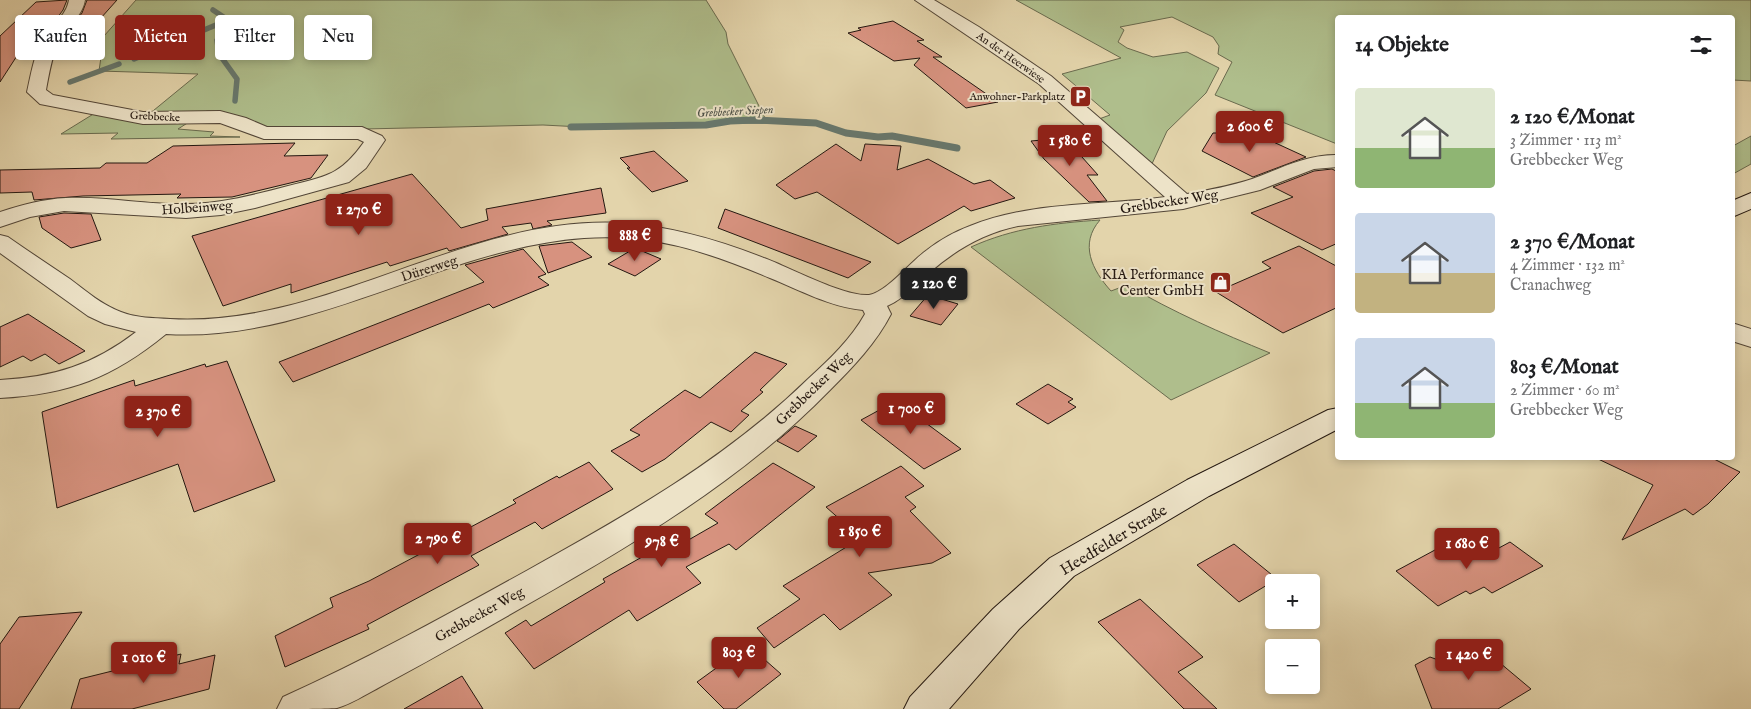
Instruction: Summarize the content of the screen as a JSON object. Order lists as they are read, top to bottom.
{
  "streets": {
    "street": [
      "An der Heerwiese",
      "Grebbecke",
      "Grebbecker Weg",
      "Holbeinweg",
      "Dürerweg",
      "Heedfelder Straße"
    ]
  },
  "crossings": [
    ["An der Heerwiese", "Grebbecker Weg"],
    ["Grebbecke", "Holbeinweg"],
    ["Grebbecker Weg", "Dürerweg"]
  ],
  "water": ["Grebbecker Siepen"],
  "places": {
    "parking": ["Anwohner-Parkplatz"],
    "shop": ["KIA Performance Center GmbH"]
  },
  "page": {
    "chip": [
      "Kaufen",
      "Mieten",
      "Filter",
      "Neu"
    ],
    "heading": "14 Objekte",
    "list": [
      {
        "name": "2 120 €/Monat",
        "note": "3 Zimmer · 113 m² · Grebbecker Weg"
      },
      {
        "name": "2 370 €/Monat",
        "note": "4 Zimmer · 132 m² · Cranachweg"
      },
      {
        "name": "803 €/Monat",
        "note": "2 Zimmer · 60 m² · Grebbecker Weg"
      }
    ],
    "price": [
      "2 600 €",
      "1 580 €",
      "1 270 €",
      "888 €",
      "2 120 €",
      "1 700 €",
      "2 370 €",
      "1 850 €",
      "2 790 €",
      "978 €",
      "1 680 €",
      "803 €",
      "1 420 €",
      "1 010 €"
    ],
    "map_buttons": ["+", "−"]
  }
}
